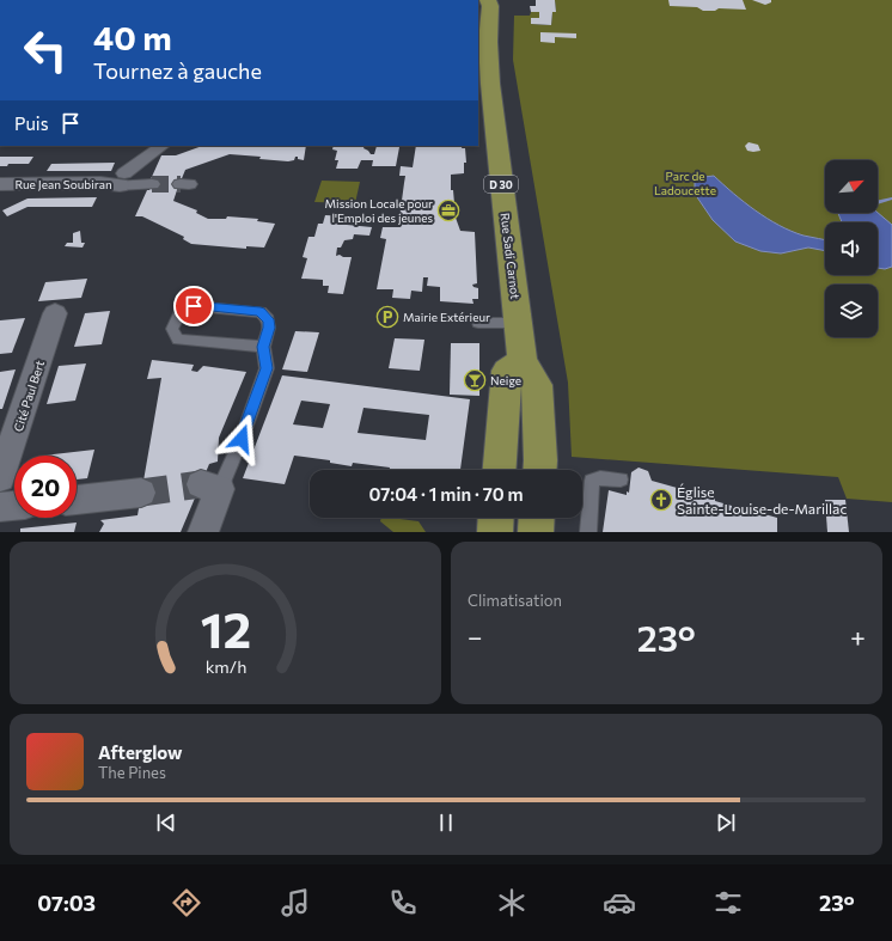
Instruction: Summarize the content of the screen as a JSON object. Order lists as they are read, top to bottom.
{
  "streets": {
    "main road": ["D 30", "Rue Sadi Carnot"],
    "street": ["Rue Jean Soubiran", "Cité Paul Bert"]
  },
  "parks": ["Parc de Ladoucette"],
  "places": {
    "office": ["Mission Locale pour l'Emploi des jeunes"],
    "parking": ["Mairie Extérieur"],
    "bar": ["Neige"],
    "church": ["Église Sainte-Louise-de-Marillac"]
  },
  "north": "top right",
  "page": {
    "turn": ["40 m", "Tournez à gauche"],
    "then": "Puis",
    "limit": "20",
    "trip": "07:04 · 1 min · 70 m",
    "tile": "Climatisation",
    "heat": ["−", "23°", "+"],
    "song": ["Afterglow", "The Pines"],
    "tabs": ["07:03", "23°"],
    "gauge": ["12", "km/h"]
  }
}
